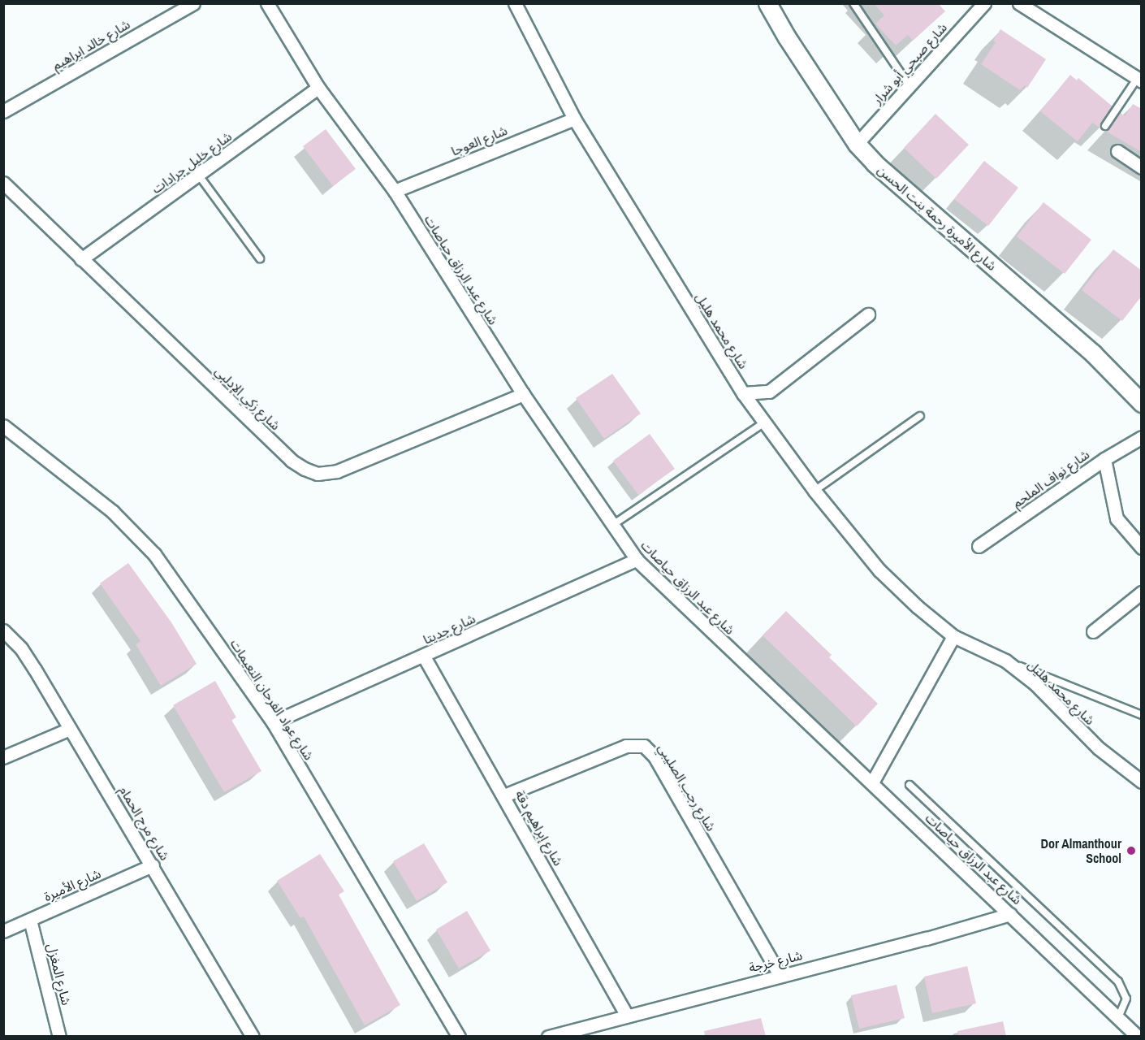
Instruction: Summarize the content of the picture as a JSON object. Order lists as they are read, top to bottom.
{
  "streets": {
    "street": [
      "شارع خالد ابراهيم",
      "شارع صبحي أبو شرار",
      "شارع العوجا",
      "شارع خليل جرادات",
      "شارع الأميرة رحمة بنت الحسن",
      "شارع عبد الرزاق حياصات",
      "شارع محمد هليل",
      "شارع زكي الإدلبي",
      "شارع نواف الملحم",
      "شارع جديتا",
      "شارع عواد الفرحان النعيمات",
      "شارع رجب الصليبي",
      "شارع مرج الحمام",
      "شارع إبراهيم دقة",
      "شارع الأميرة",
      "شارع خرجة",
      "شارع المغزل"
    ]
  },
  "crossings": [
    ["شارع صبحي أبو شرار", "شارع الأميرة رحمة بنت الحسن"],
    ["شارع العوجا", "شارع عبد الرزاق حياصات"],
    ["شارع العوجا", "شارع محمد هليل"],
    ["شارع خليل جرادات", "شارع عبد الرزاق حياصات"],
    ["شارع خليل جرادات", "شارع زكي الإدلبي"],
    ["شارع عبد الرزاق حياصات", "شارع زكي الإدلبي"],
    ["شارع عبد الرزاق حياصات", "شارع جديتا"],
    ["شارع عبد الرزاق حياصات", "شارع خرجة"],
    ["شارع جديتا", "شارع عواد الفرحان النعيمات"],
    ["شارع جديتا", "شارع إبراهيم دقة"],
    ["شارع رجب الصليبي", "شارع إبراهيم دقة"],
    ["شارع رجب الصليبي", "شارع خرجة"],
    ["شارع مرج الحمام", "شارع الأميرة"],
    ["شارع إبراهيم دقة", "شارع خرجة"],
    ["شارع الأميرة", "شارع المغزل"]
  ],
  "places": ["Dor Almanthour School"]
}
